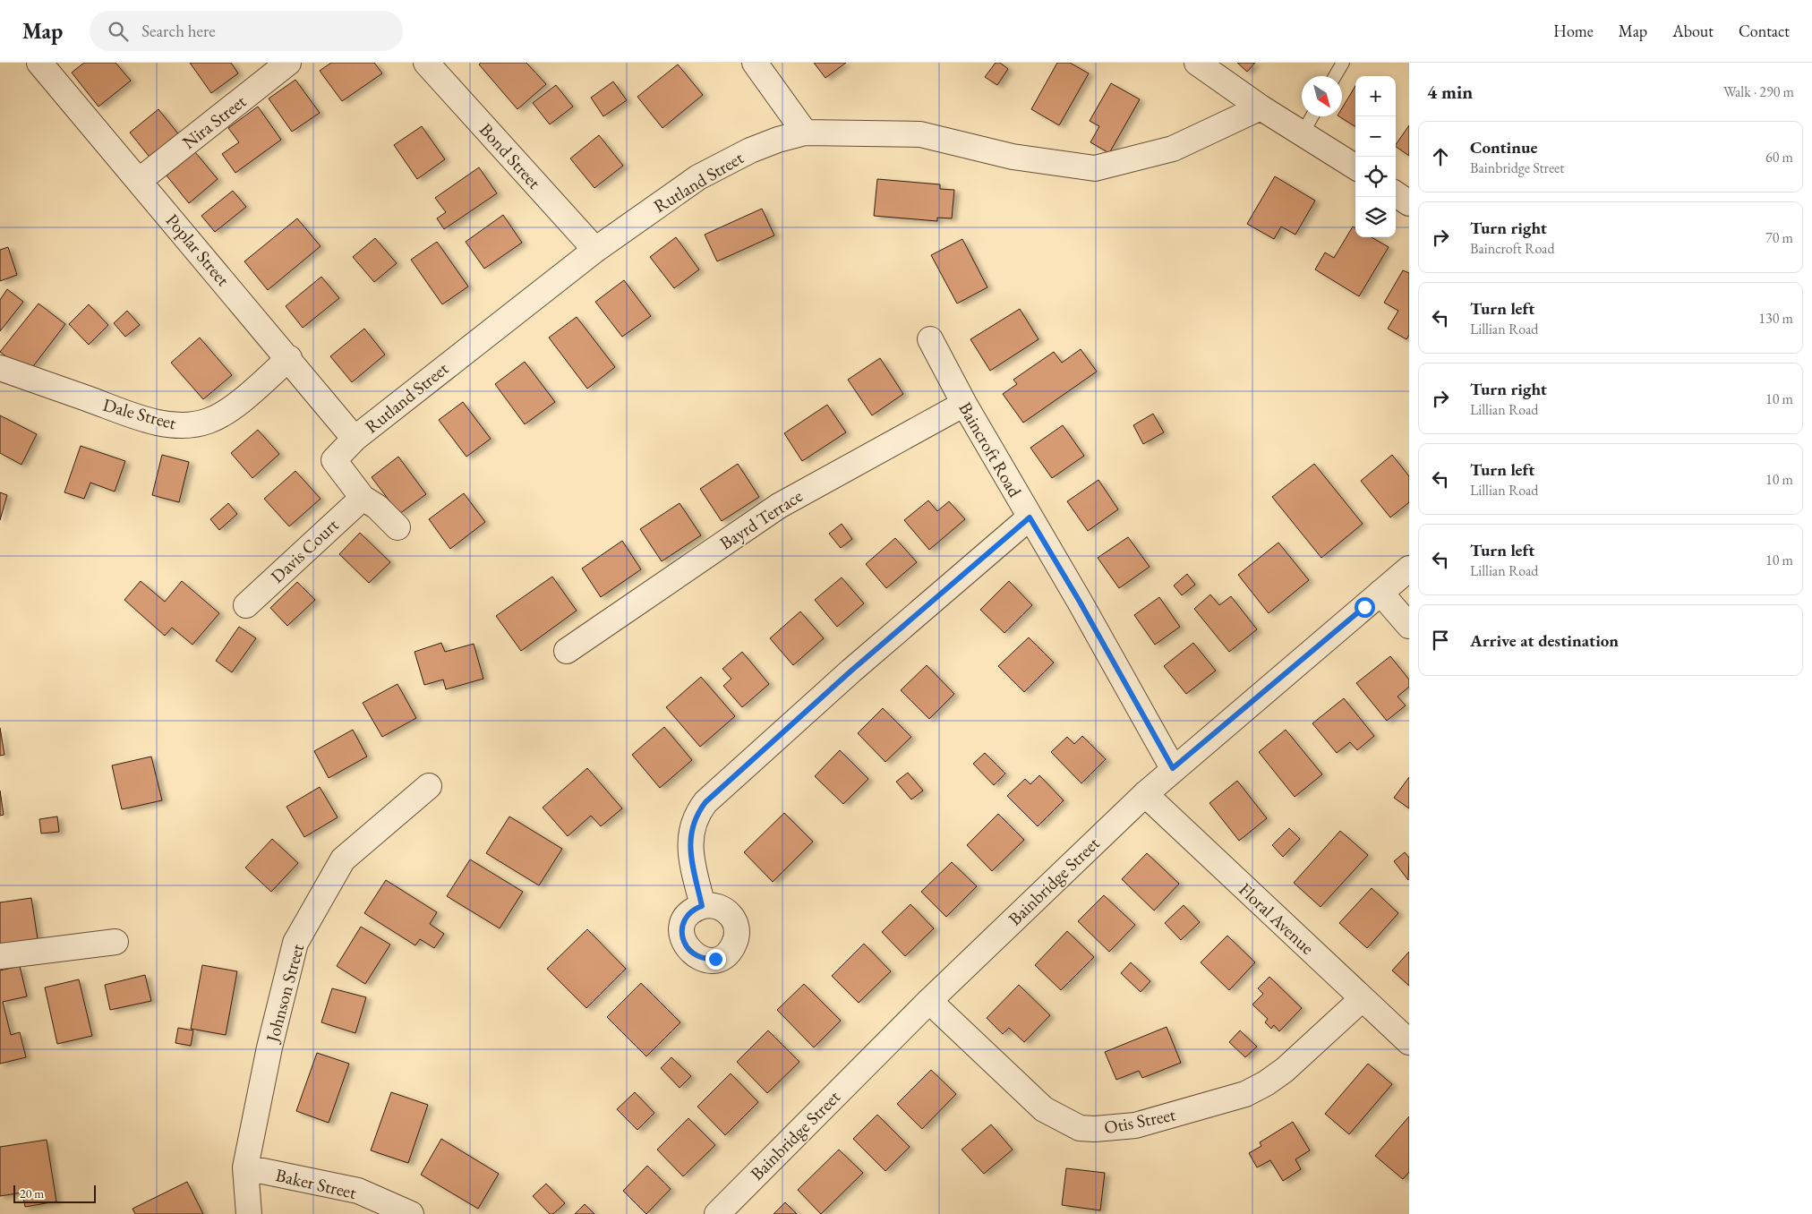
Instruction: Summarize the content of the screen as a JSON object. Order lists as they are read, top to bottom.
{
  "streets": {
    "street": [
      "Nira Street",
      "Bond Street",
      "Rutland Street",
      "Poplar Street",
      "Dale Street",
      "Baincroft Road",
      "Bayrd Terrace",
      "Davis Court",
      "Bainbridge Street",
      "Floral Avenue",
      "Johnson Street",
      "Otis Street",
      "Baker Street"
    ]
  },
  "crossings": [
    ["Nira Street", "Poplar Street"],
    ["Bond Street", "Rutland Street"],
    ["Rutland Street", "Poplar Street"],
    ["Rutland Street", "Davis Court"],
    ["Poplar Street", "Dale Street"],
    ["Baincroft Road", "Bayrd Terrace"],
    ["Baincroft Road", "Bainbridge Street"],
    ["Bainbridge Street", "Floral Avenue"],
    ["Bainbridge Street", "Otis Street"],
    ["Floral Avenue", "Otis Street"],
    ["Johnson Street", "Baker Street"]
  ],
  "scale_bar": "20 m",
  "north": "bottom right",
  "page": {
    "header": "Map",
    "search": "Search here",
    "nav": [
      "Home",
      "Map",
      "About",
      "Contact"
    ],
    "heading": ["4 min", "Walk · 290 m"],
    "map_buttons": ["+", "−"],
    "list": [
      ["Continue", "Bainbridge Street", "60 m"],
      ["Turn right", "Baincroft Road", "70 m"],
      ["Turn left", "Lillian Road", "130 m"],
      ["Turn right", "Lillian Road", "10 m"],
      ["Turn left", "Lillian Road", "10 m"],
      ["Turn left", "Lillian Road", "10 m"],
      "Arrive at destination"
    ],
    "scale": "20 m"
  }
}
